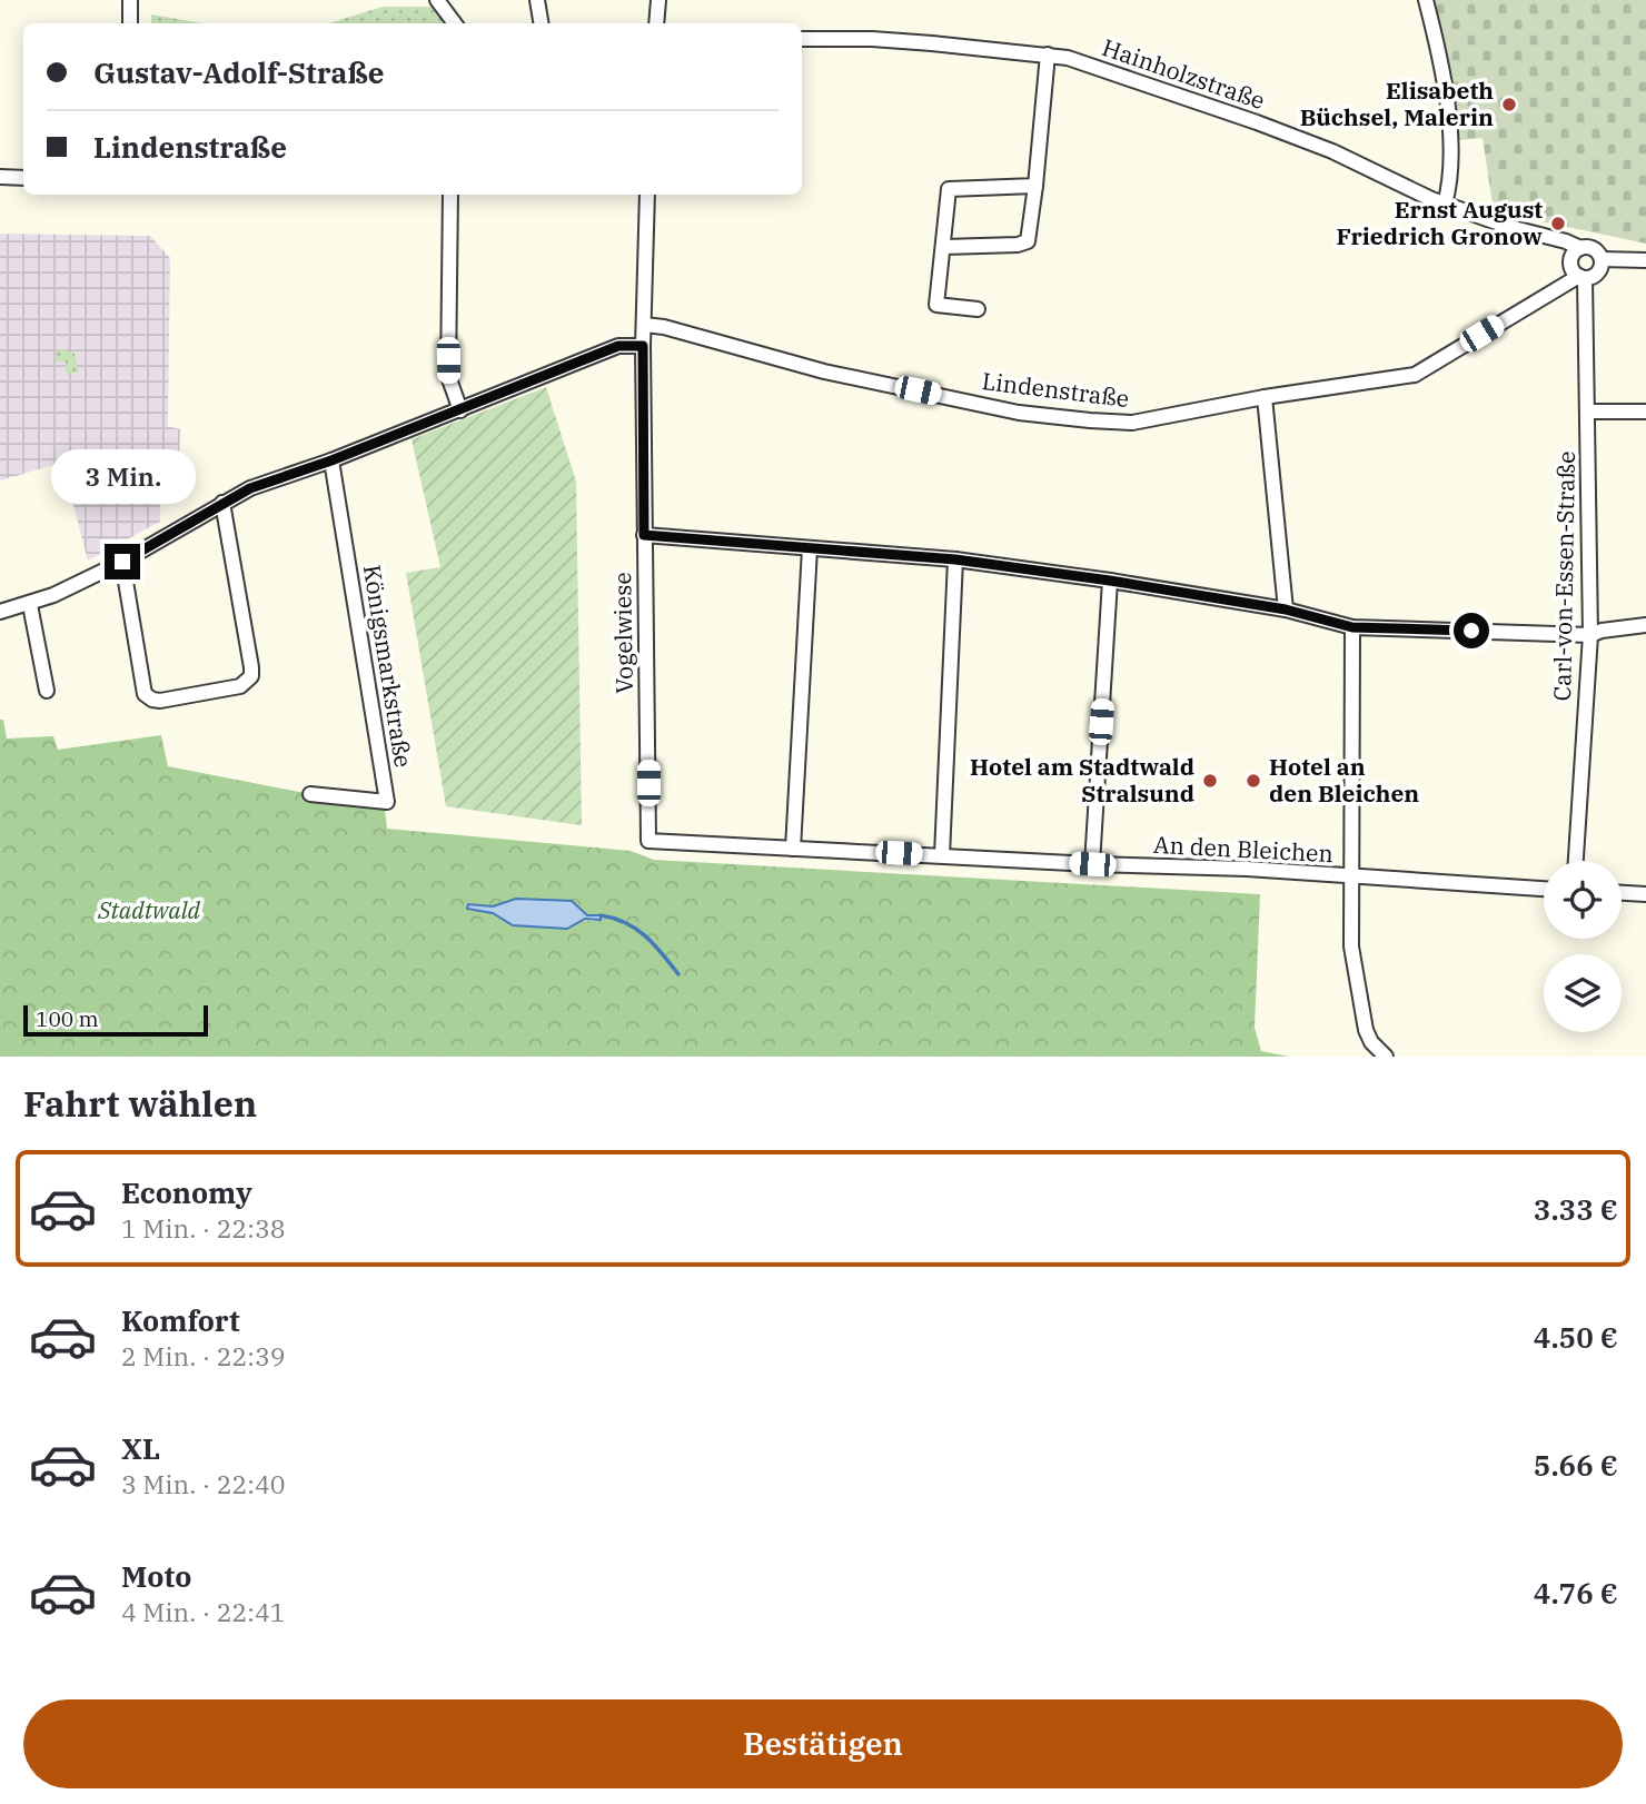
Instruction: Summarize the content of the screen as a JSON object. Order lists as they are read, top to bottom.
{
  "streets": {
    "street": [
      "Hainholzstraße",
      "Lindenstraße",
      "Carl-von-Essen-Straße",
      "Vogelwiese",
      "Königsmarkstraße",
      "An den Bleichen"
    ]
  },
  "crossings": [
    ["Hainholzstraße", "Lindenstraße"],
    ["Hainholzstraße", "Carl-von-Essen-Straße"],
    ["Lindenstraße", "Carl-von-Essen-Straße"],
    ["Lindenstraße", "Vogelwiese"],
    ["Vogelwiese", "An den Bleichen"]
  ],
  "parks": ["Stadtwald"],
  "places": [
    "Elisabeth Büchsel, Malerin",
    "Ernst August Friedrich Gronow",
    "Hotel am Stadtwald Stralsund",
    "Hotel an den Bleichen"
  ],
  "scale_bar": "100 m",
  "page": {
    "banner": ["Gustav-Adolf-Straße", "Lindenstraße"],
    "bubble": "3 Min.",
    "scale": "100 m",
    "heading": "Fahrt wählen",
    "list": [
      {
        "name": "Economy",
        "note": "1 Min. · 22:38",
        "value": "3.33 €"
      },
      {
        "name": "Komfort",
        "note": "2 Min. · 22:39",
        "value": "4.50 €"
      },
      {
        "name": "XL",
        "note": "3 Min. · 22:40",
        "value": "5.66 €"
      },
      {
        "name": "Moto",
        "note": "4 Min. · 22:41",
        "value": "4.76 €"
      }
    ],
    "buttons": "Bestätigen"
  }
}
